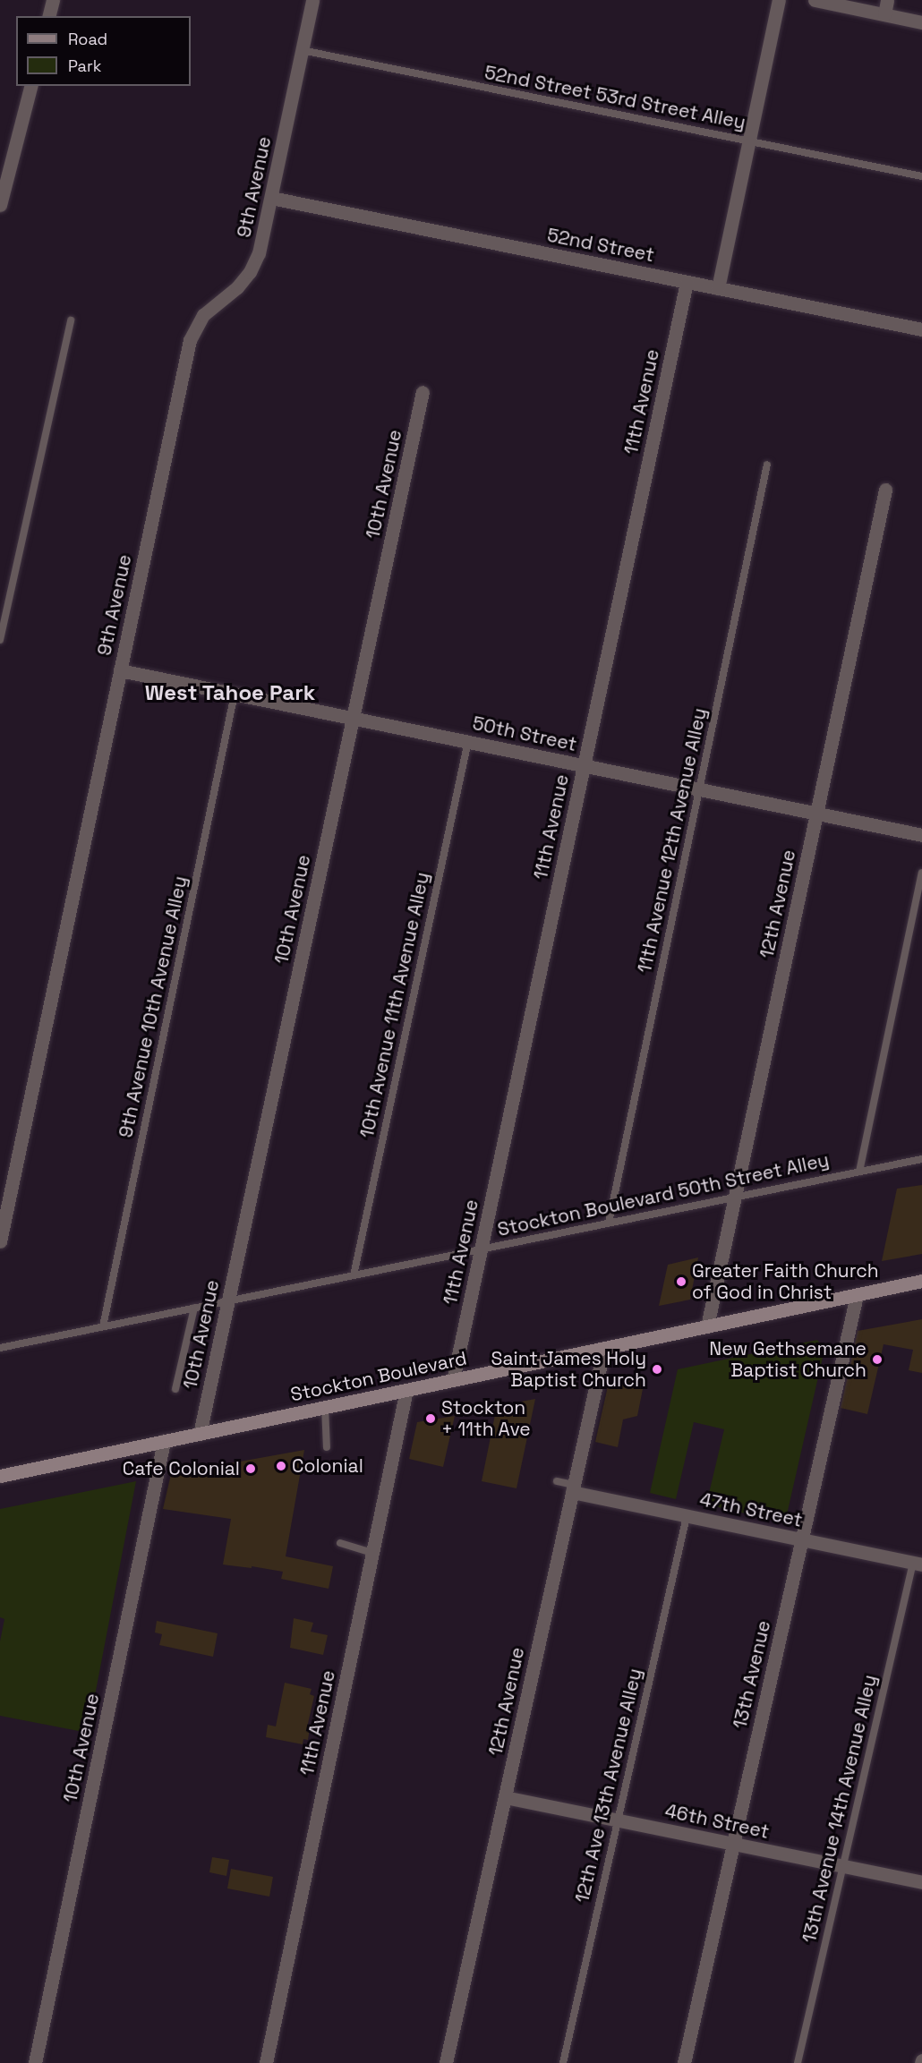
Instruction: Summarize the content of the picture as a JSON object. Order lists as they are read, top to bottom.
{
  "streets": {
    "main road": ["Stockton Boulevard"],
    "street": [
      "9th Avenue",
      "52nd Street",
      "11th Avenue",
      "10th Avenue",
      "50th Street",
      "12th Avenue",
      "47th Street",
      "13th Avenue",
      "46th Street"
    ],
    "lane": [
      "52nd Street 53rd Street Alley",
      "11th Avenue 12th Avenue Alley",
      "10th Avenue 11th Avenue Alley",
      "9th Avenue 10th Avenue Alley",
      "Stockton Boulevard 50th Street Alley",
      "12th Ave 13th Avenue Alley",
      "13th Avenue 14th Avenue Alley"
    ]
  },
  "crossings": [
    ["52nd Street 53rd Street Alley", "9th Avenue"],
    ["9th Avenue", "52nd Street"],
    ["9th Avenue", "50th Street"],
    ["52nd Street", "11th Avenue"],
    ["11th Avenue", "50th Street"],
    ["11th Avenue", "Stockton Boulevard 50th Street Alley"],
    ["11th Avenue", "Stockton Boulevard"],
    ["10th Avenue", "50th Street"],
    ["10th Avenue", "Stockton Boulevard 50th Street Alley"],
    ["10th Avenue", "Stockton Boulevard"],
    ["50th Street", "11th Avenue 12th Avenue Alley"],
    ["50th Street", "12th Avenue"],
    ["50th Street", "10th Avenue 11th Avenue Alley"],
    ["50th Street", "9th Avenue 10th Avenue Alley"],
    ["11th Avenue 12th Avenue Alley", "Stockton Boulevard 50th Street Alley"],
    ["12th Avenue", "Stockton Boulevard 50th Street Alley"],
    ["12th Avenue", "Stockton Boulevard"],
    ["12th Avenue", "47th Street"],
    ["12th Avenue", "46th Street"],
    ["10th Avenue 11th Avenue Alley", "Stockton Boulevard 50th Street Alley"],
    ["9th Avenue 10th Avenue Alley", "Stockton Boulevard 50th Street Alley"],
    ["Stockton Boulevard", "13th Avenue"],
    ["47th Street", "13th Avenue"],
    ["47th Street", "12th Ave 13th Avenue Alley"],
    ["47th Street", "13th Avenue 14th Avenue Alley"],
    ["13th Avenue", "46th Street"],
    ["12th Ave 13th Avenue Alley", "46th Street"],
    ["13th Avenue 14th Avenue Alley", "46th Street"]
  ],
  "districts": ["West Tahoe Park"],
  "places": [
    "Greater Faith Church of God in Christ",
    "New Gethsemane Baptist Church",
    "Saint James Holy Baptist Church",
    "Stockton + 11th Ave",
    "Colonial",
    "Cafe Colonial"
  ],
  "legend": ["Road", "Park"]
}
